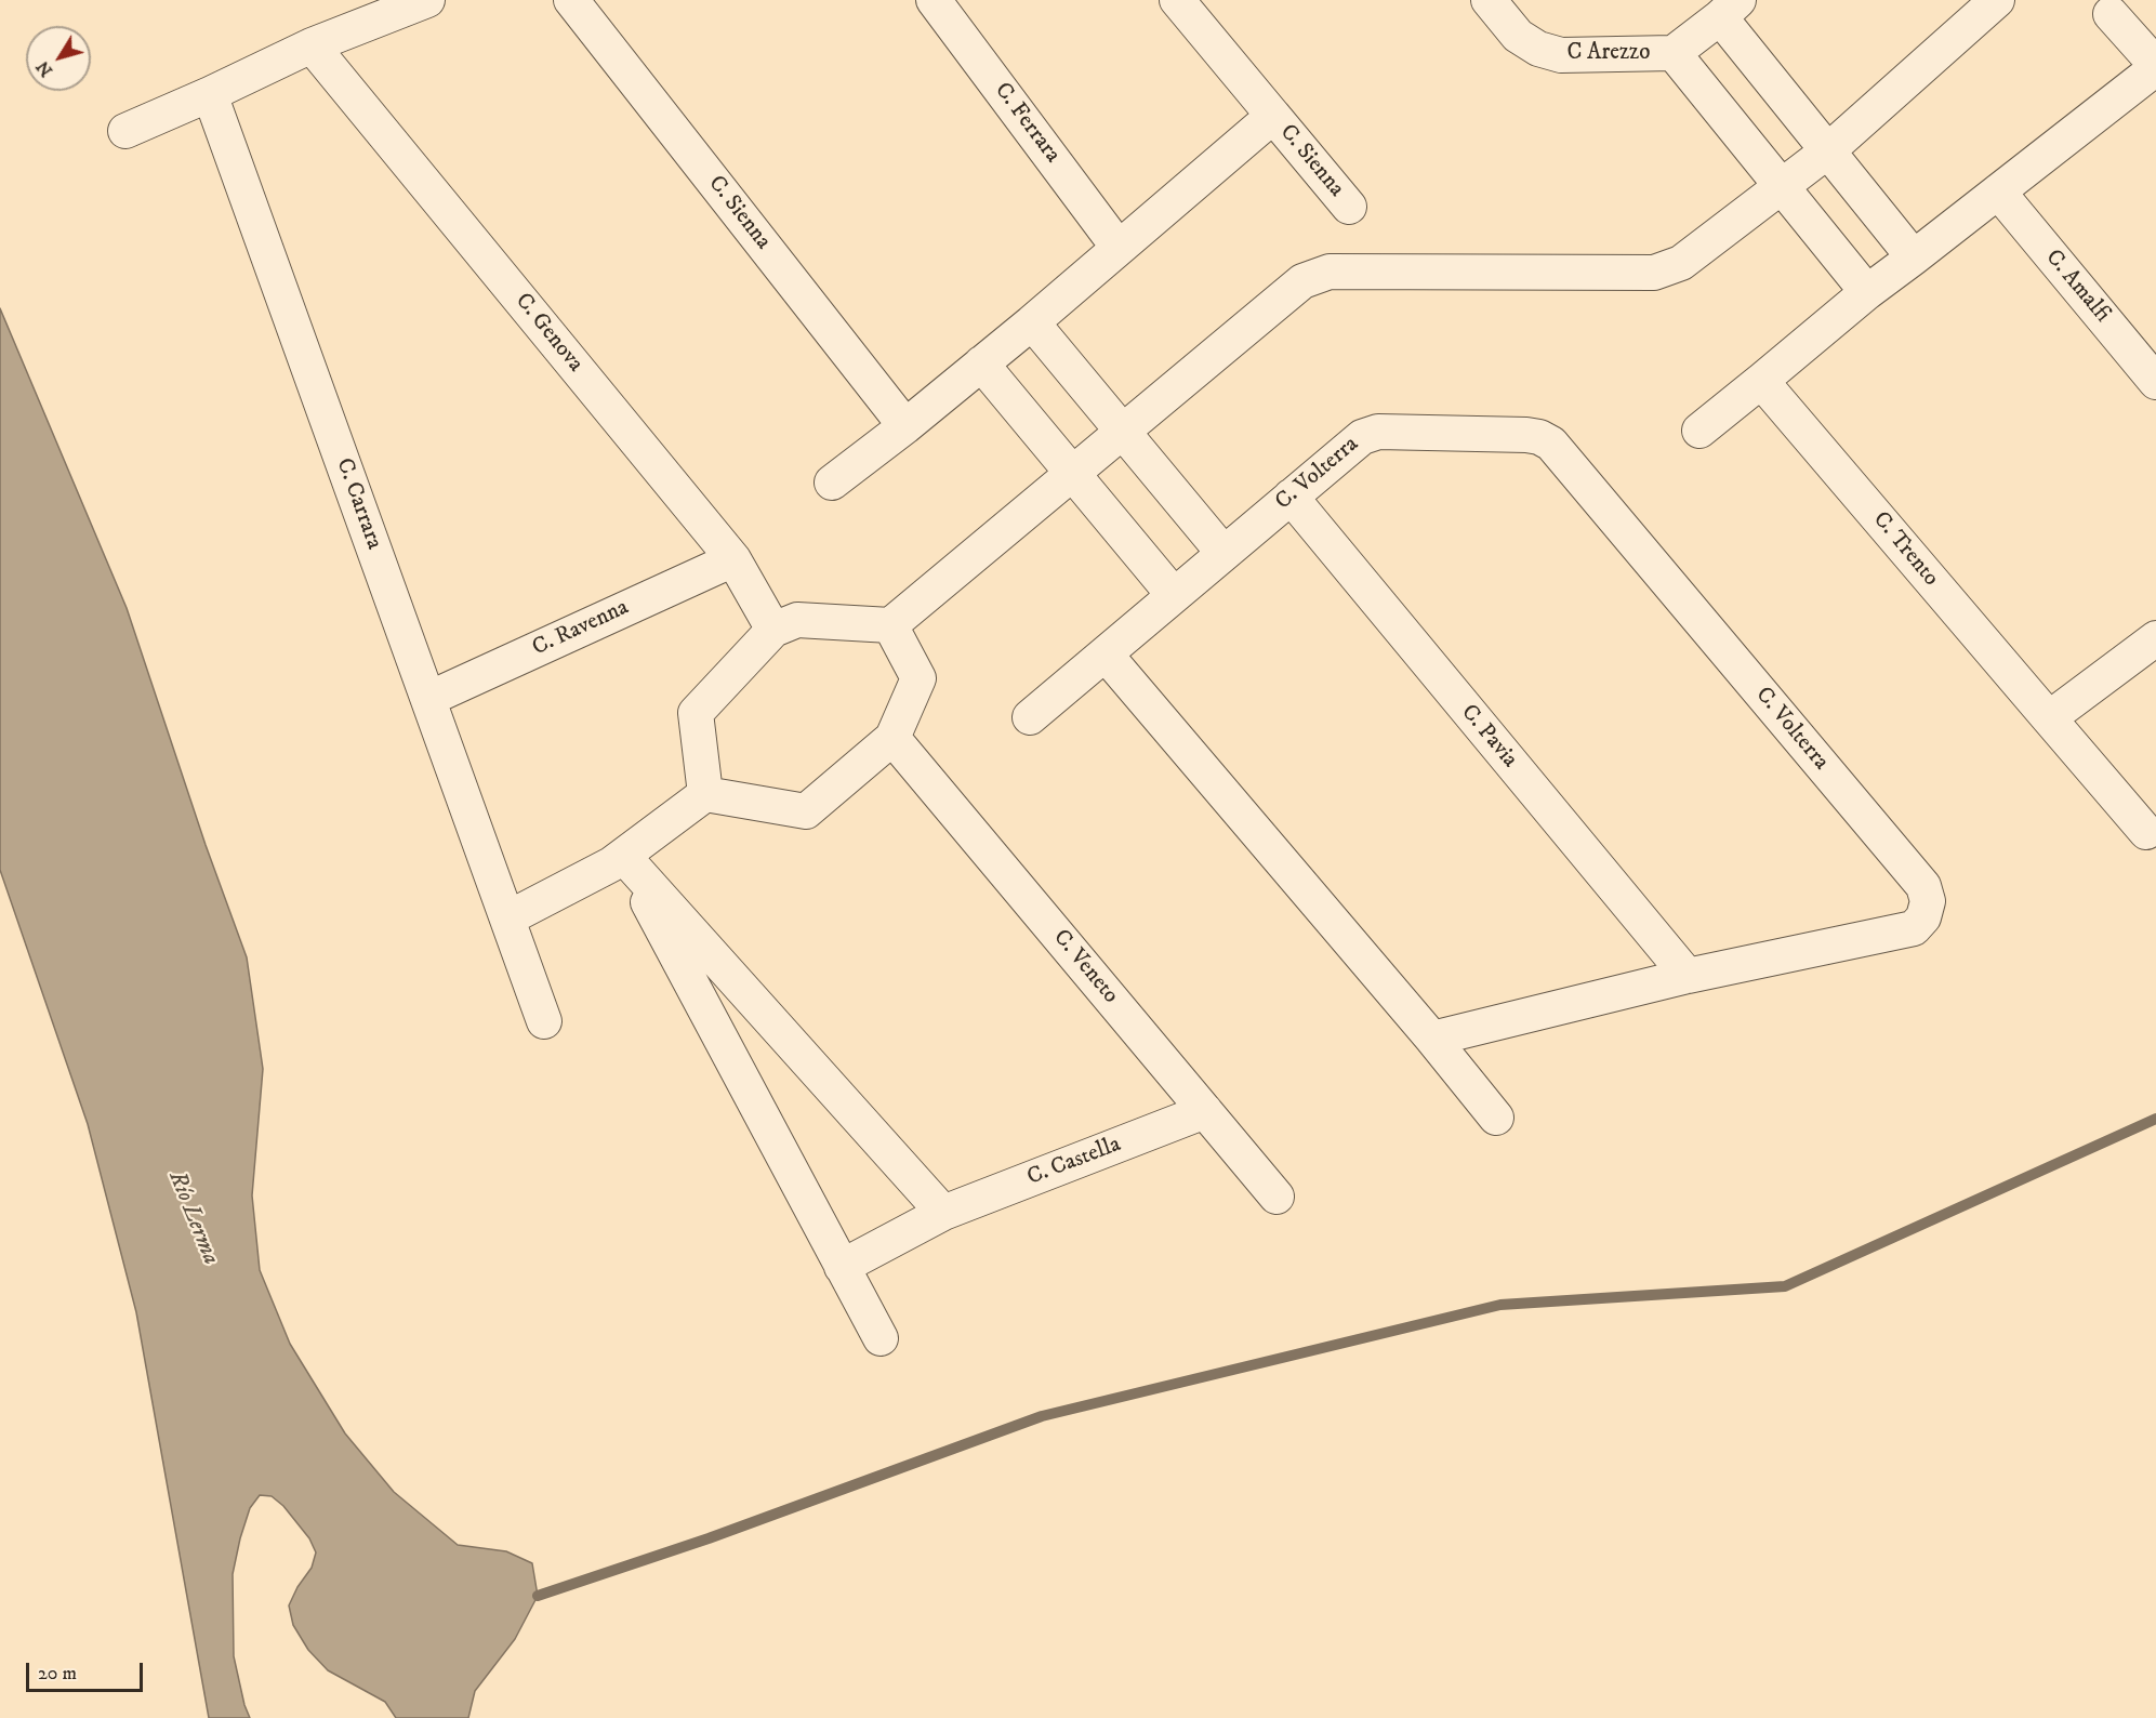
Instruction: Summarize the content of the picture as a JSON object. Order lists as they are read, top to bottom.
{
  "streets": {
    "street": [
      "C Arezzo",
      "C. Ferrara",
      "C. Sienna",
      "C. Amalfi",
      "C. Genova",
      "C. Volterra",
      "C. Carrara",
      "C. Trento",
      "C. Ravenna",
      "C. Pavia",
      "C. Veneto",
      "C. Castella"
    ]
  },
  "crossings": [
    ["C. Ferrara", "C. Sienna"],
    ["C. Genova", "C. Ravenna"],
    ["C. Genova", "C. Veneto"],
    ["C. Volterra", "C. Pavia"],
    ["C. Carrara", "C. Ravenna"],
    ["C. Veneto", "C. Castella"]
  ],
  "water": ["Río Lerma"],
  "scale_bar": "20 m",
  "north": "bottom left"
}
